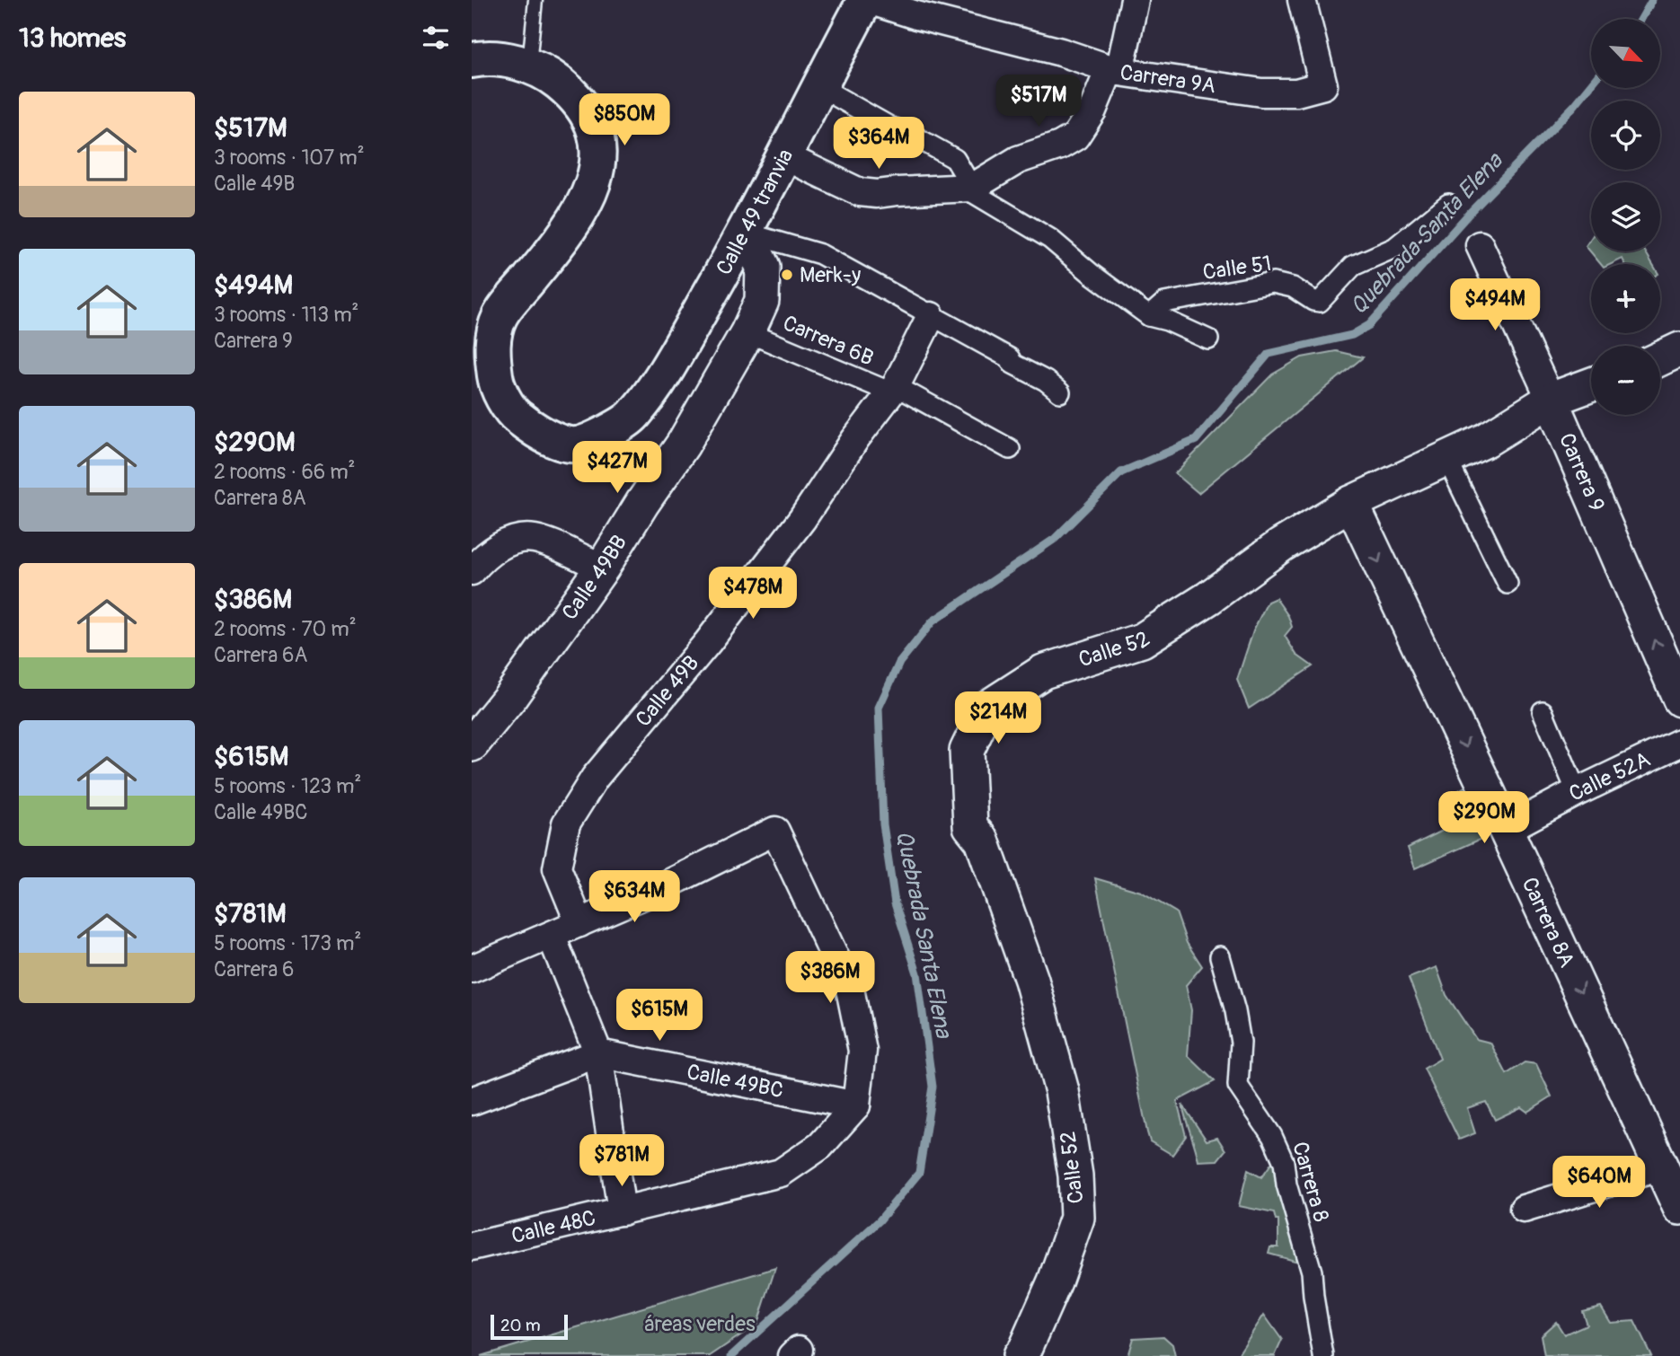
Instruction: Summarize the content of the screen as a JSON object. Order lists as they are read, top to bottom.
{
  "streets": {
    "main road": ["Calle 49 tranvia"],
    "street": [
      "Carrera 9A",
      "Calle 51",
      "Carrera 6B",
      "Carrera 9",
      "Calle 49BB",
      "Calle 52",
      "Calle 49B",
      "Calle 52A",
      "Carrera 8A",
      "Calle 49BC",
      "Carrera 8",
      "Calle 48C"
    ]
  },
  "crossings": [
    ["Carrera 9A", "Calle 49 tranvia"],
    ["Calle 49 tranvia", "Calle 49BB"],
    ["Carrera 6B", "Calle 49BB"],
    ["Carrera 6B", "Calle 49B"],
    ["Carrera 9", "Calle 52"],
    ["Calle 52", "Carrera 8A"],
    ["Calle 52A", "Carrera 8A"],
    ["Calle 49BC", "Calle 48C"]
  ],
  "water": ["Quebrada Santa Elena"],
  "parks": ["áreas verdes"],
  "places": ["Merk-y"],
  "scale_bar": "20 m",
  "north": "bottom right",
  "page": {
    "heading": "13 homes",
    "map_buttons": ["+", "−"],
    "price": [
      "$517M",
      "$850M",
      "$364M",
      "$494M",
      "$427M",
      "$478M",
      "$214M",
      "$290M",
      "$634M",
      "$386M",
      "$615M",
      "$781M",
      "$640M"
    ],
    "list": [
      {
        "name": "$517M",
        "note": "3 rooms · 107 m² · Calle 49B"
      },
      {
        "name": "$494M",
        "note": "3 rooms · 113 m² · Carrera 9"
      },
      {
        "name": "$290M",
        "note": "2 rooms · 66 m² · Carrera 8A"
      },
      {
        "name": "$386M",
        "note": "2 rooms · 70 m² · Carrera 6A"
      },
      {
        "name": "$615M",
        "note": "5 rooms · 123 m² · Calle 49BC"
      },
      {
        "name": "$781M",
        "note": "5 rooms · 173 m² · Carrera 6"
      }
    ],
    "scale": "20 m"
  }
}
